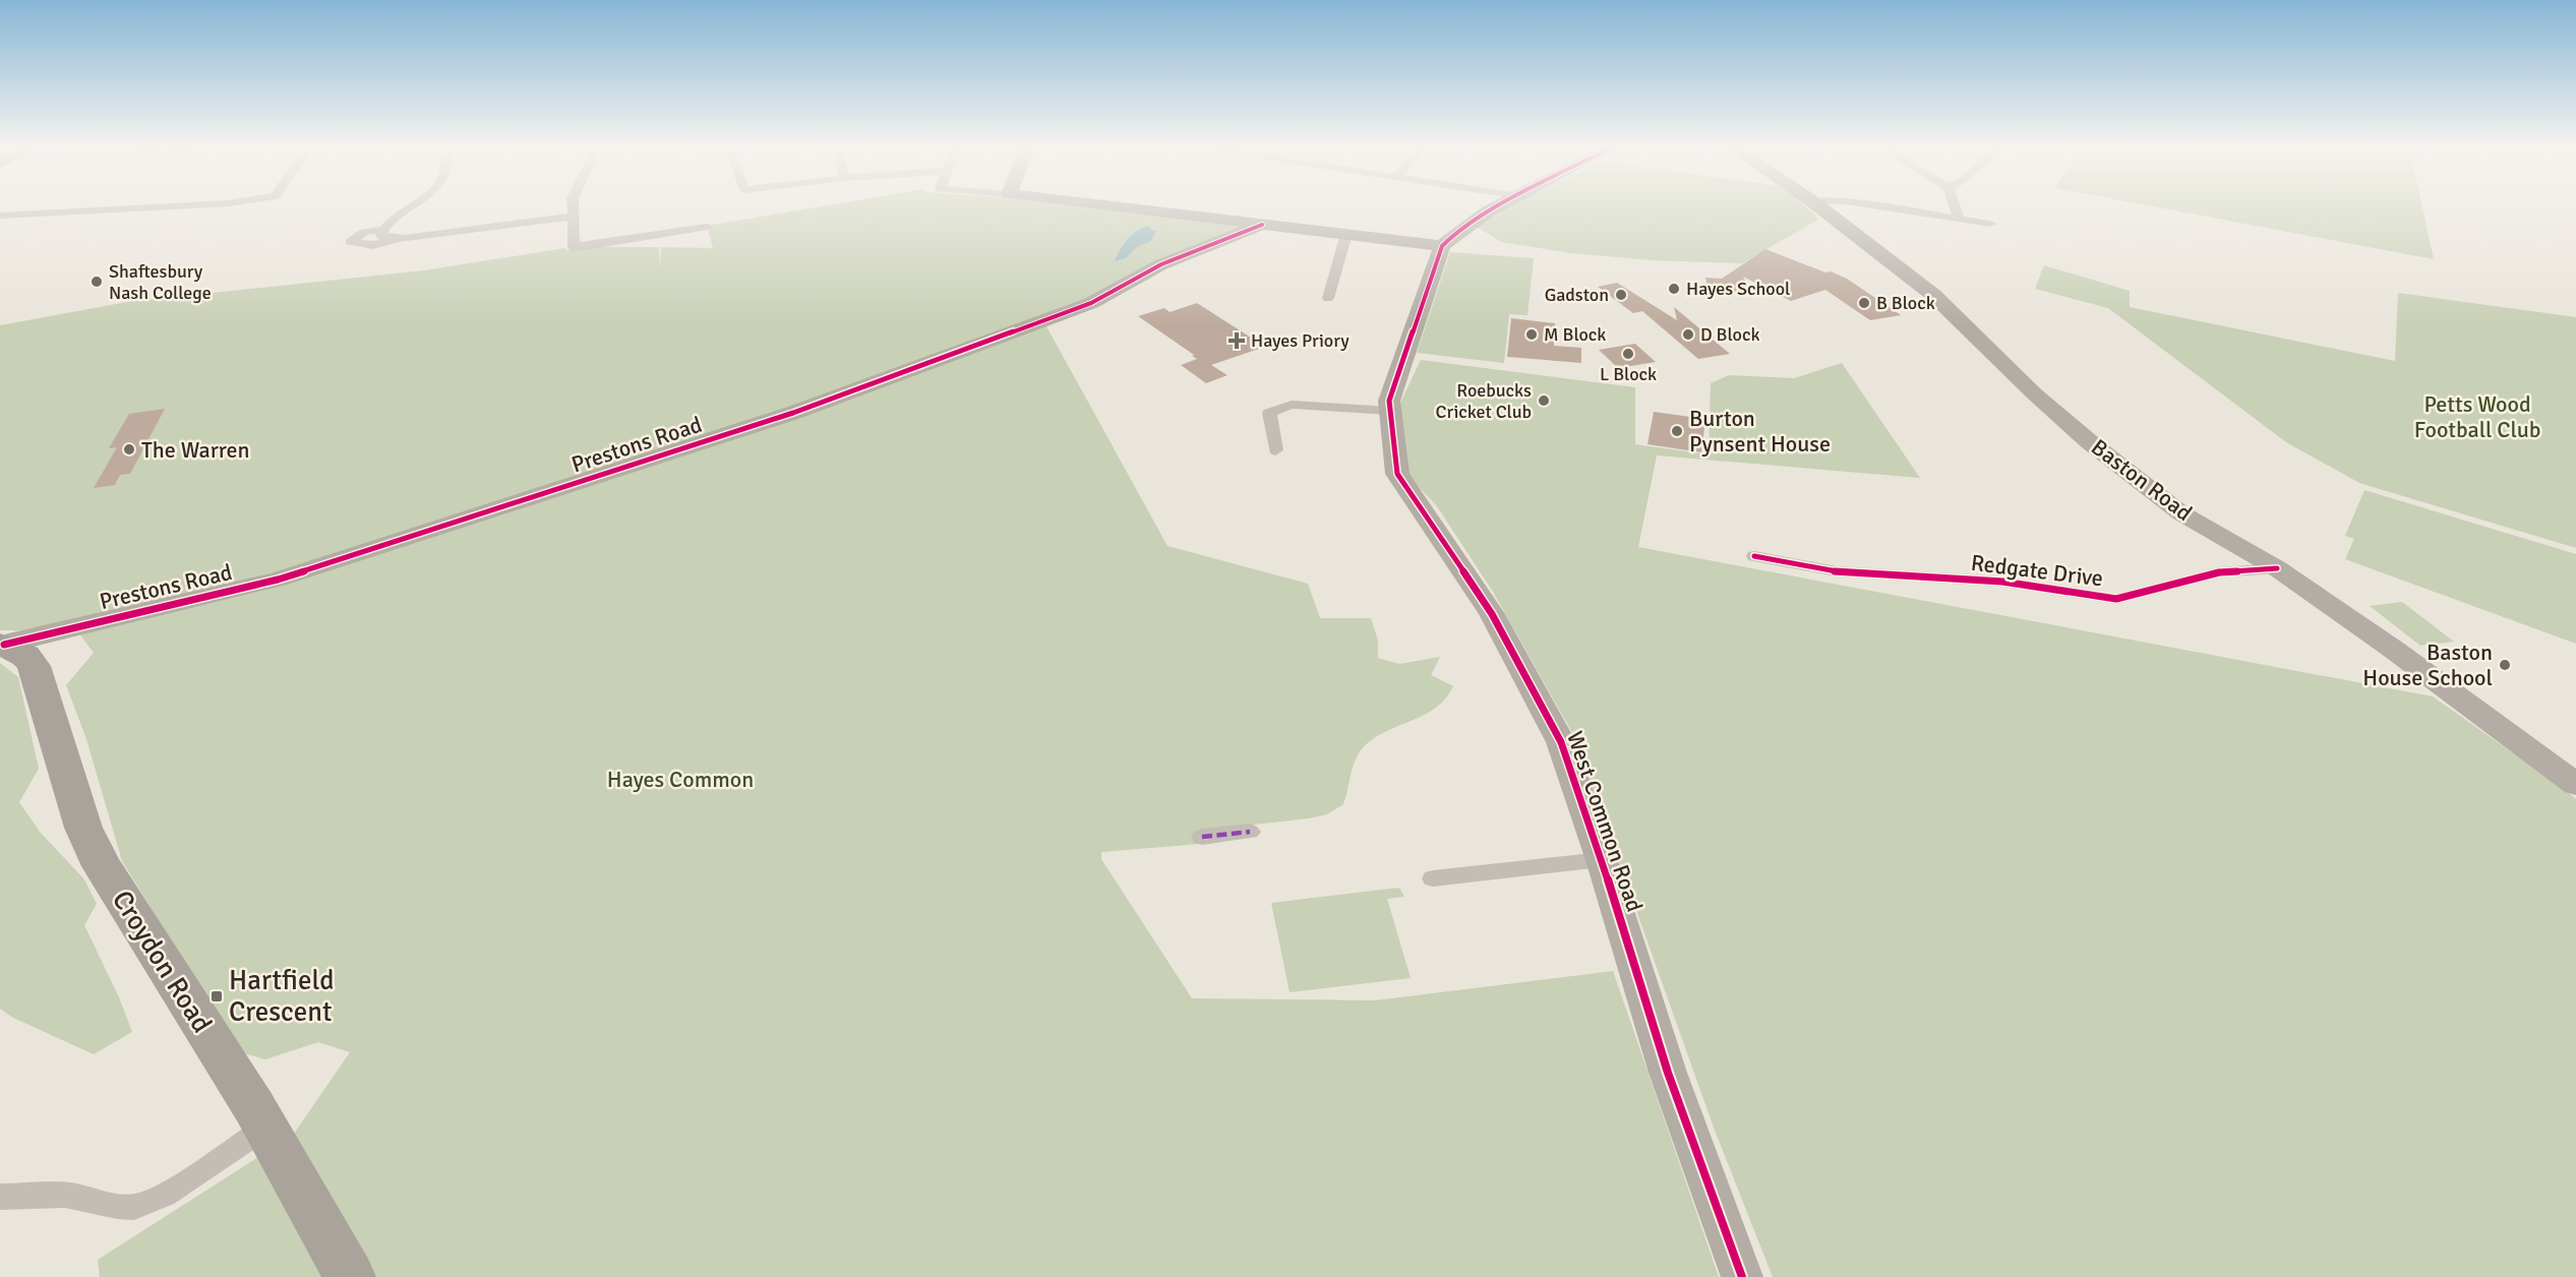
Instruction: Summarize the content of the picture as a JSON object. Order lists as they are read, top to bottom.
{
  "streets": {
    "highway": ["Croydon Road"],
    "street": [
      "Prestons Road",
      "Baston Road",
      "Redgate Drive",
      "West Common Road"
    ]
  },
  "crossings": [
    ["Prestons Road", "Croydon Road"],
    ["Baston Road", "Redgate Drive"]
  ],
  "parks": ["Petts Wood Football Club", "Hayes Common"],
  "places": {
    "other": [
      "Shaftesbury Nash College",
      "Hayes School",
      "Gadston",
      "B Block",
      "M Block",
      "D Block",
      "L Block",
      "Roebucks Cricket Club",
      "Burton Pynsent House",
      "The Warren",
      "Baston House School"
    ],
    "health": ["Hayes Priory"],
    "transit": ["Hartfield Crescent"]
  }
}
